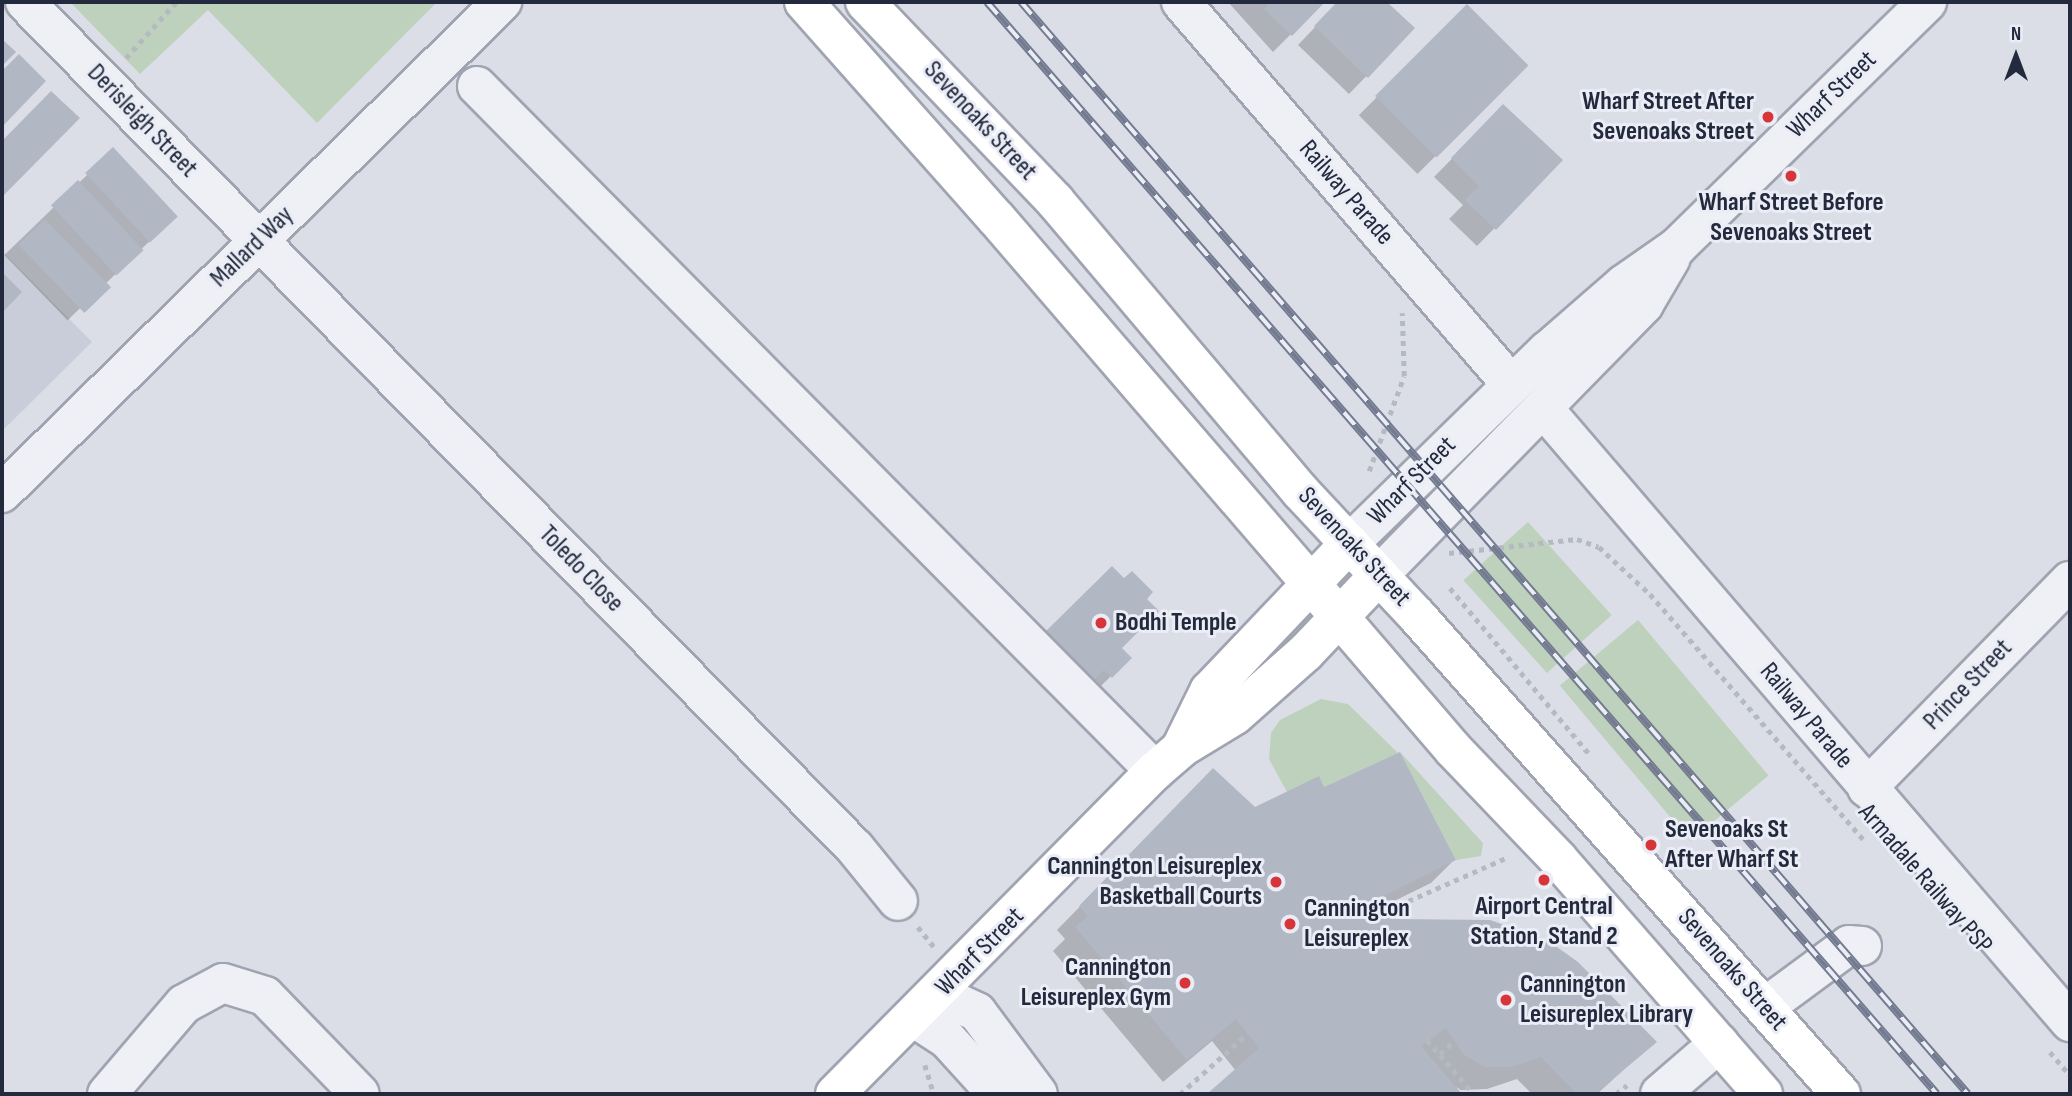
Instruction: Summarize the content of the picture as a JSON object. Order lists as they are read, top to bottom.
{
  "streets": {
    "main road": ["Wharf Street", "Sevenoaks Street"],
    "street": [
      "Derisleigh Street",
      "Railway Parade",
      "Mallard Way",
      "Toledo Close",
      "Prince Street"
    ],
    "path": ["Armadale Railway PSP"]
  },
  "crossings": [
    ["Wharf Street", "Sevenoaks Street"],
    ["Wharf Street", "Railway Parade"],
    ["Derisleigh Street", "Mallard Way"],
    ["Derisleigh Street", "Toledo Close"],
    ["Railway Parade", "Prince Street"],
    ["Mallard Way", "Toledo Close"]
  ],
  "places": [
    "Wharf Street After Sevenoaks Street",
    "Wharf Street Before Sevenoaks Street",
    "Bodhi Temple",
    "Sevenoaks St After Wharf St",
    "Airport Central Station, Stand 2",
    "Cannington Leisureplex Basketball Courts",
    "Cannington Leisureplex",
    "Cannington Leisureplex Gym",
    "Cannington Leisureplex Library"
  ],
  "north": "top"
}
